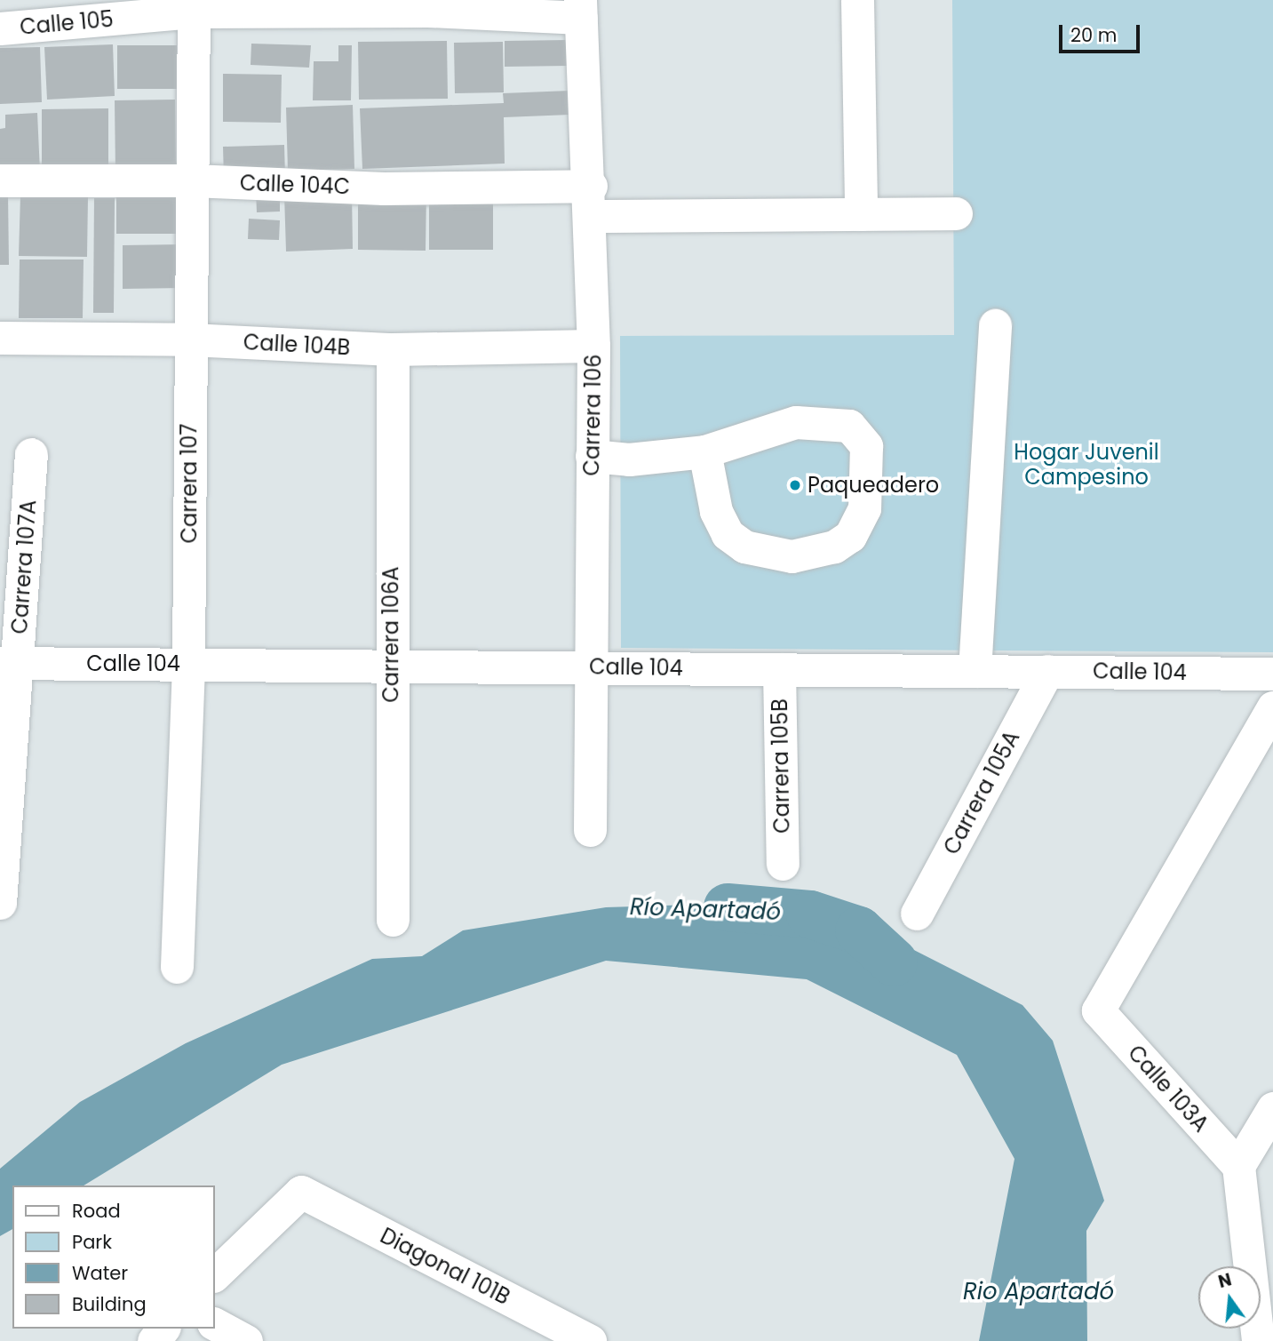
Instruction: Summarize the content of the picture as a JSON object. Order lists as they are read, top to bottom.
{
  "streets": {
    "street": [
      "Calle 105",
      "Calle 104C",
      "Calle 104B",
      "Carrera 106",
      "Carrera 107",
      "Carrera 107A",
      "Carrera 106A",
      "Calle 104",
      "Carrera 105B",
      "Carrera 105A",
      "Calle 103A",
      "Diagonal 101B"
    ]
  },
  "crossings": [
    ["Calle 105", "Carrera 106"],
    ["Calle 105", "Carrera 107"],
    ["Calle 104C", "Carrera 106"],
    ["Calle 104C", "Carrera 107"],
    ["Calle 104B", "Carrera 106"],
    ["Calle 104B", "Carrera 107"],
    ["Calle 104B", "Carrera 106A"],
    ["Carrera 106", "Calle 104"],
    ["Carrera 107", "Calle 104"],
    ["Carrera 107A", "Calle 104"],
    ["Carrera 106A", "Calle 104"],
    ["Calle 104", "Carrera 105B"],
    ["Calle 104", "Carrera 105A"]
  ],
  "water": ["Río Apartadó", "Rio Apartadó"],
  "parks": ["Hogar Juvenil Campesino"],
  "places": ["Paqueadero"],
  "legend": [
    "Road",
    "Park",
    "Water",
    "Building"
  ],
  "scale_bar": "20 m",
  "north": "top"
}
